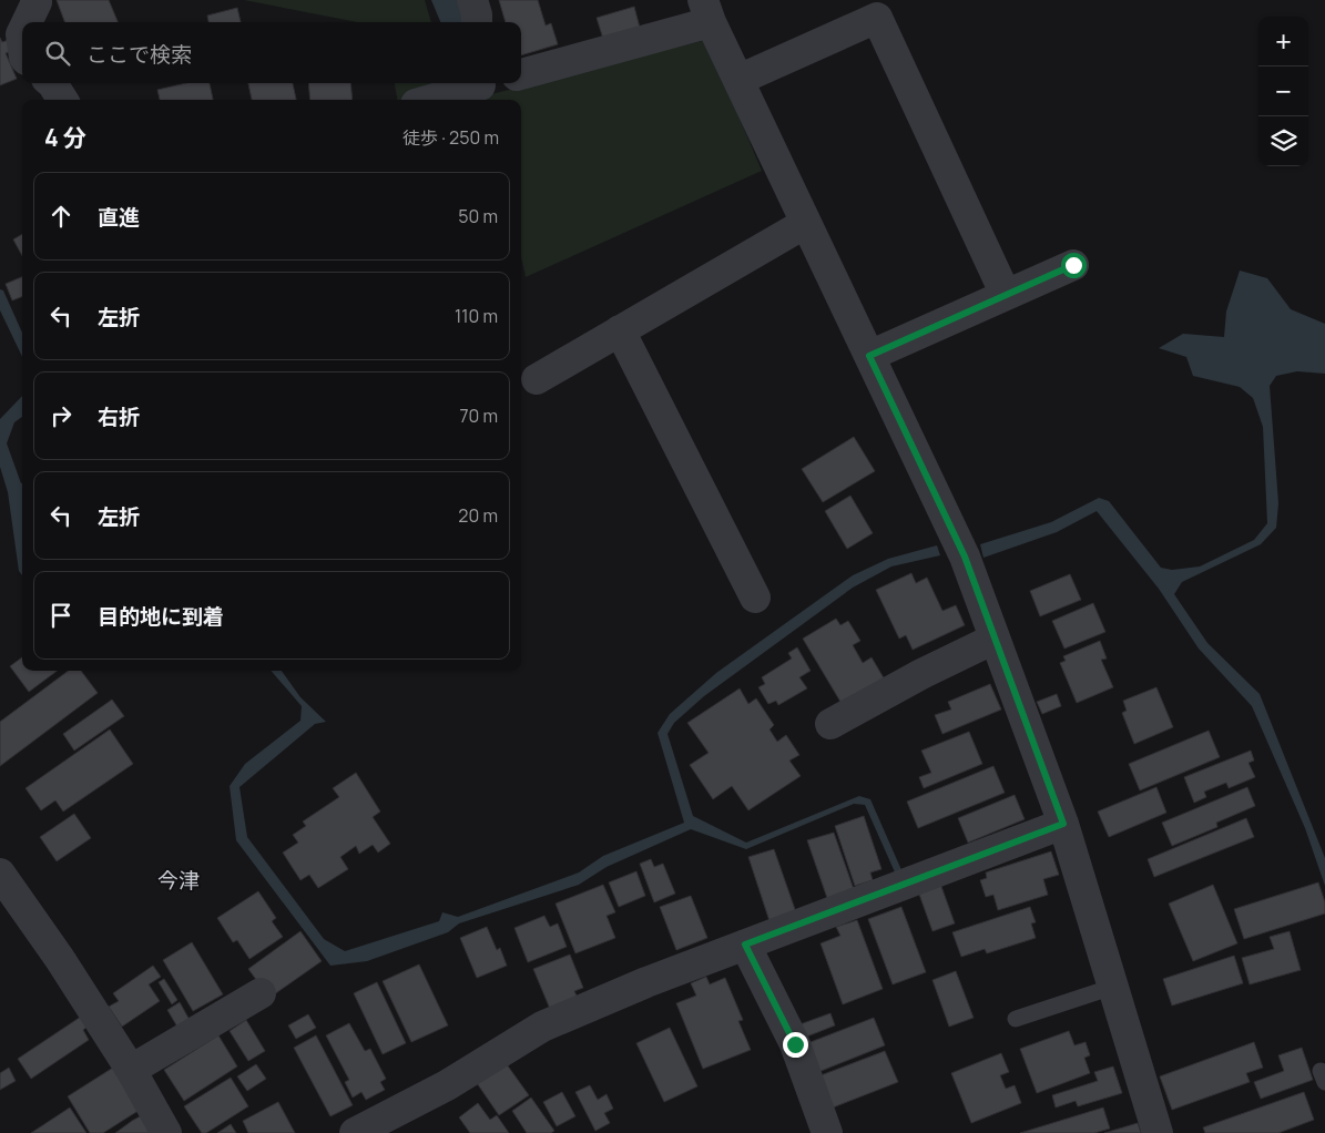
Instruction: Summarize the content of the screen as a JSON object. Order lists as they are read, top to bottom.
{
  "districts": ["今津"],
  "page": {
    "map_buttons": ["+", "−"],
    "search": "ここで検索",
    "heading": ["4 分", "徒歩 · 250 m"],
    "list": [
      ["直進", "50 m"],
      ["左折", "110 m"],
      ["右折", "70 m"],
      ["左折", "20 m"],
      "目的地に到着"
    ]
  }
}
